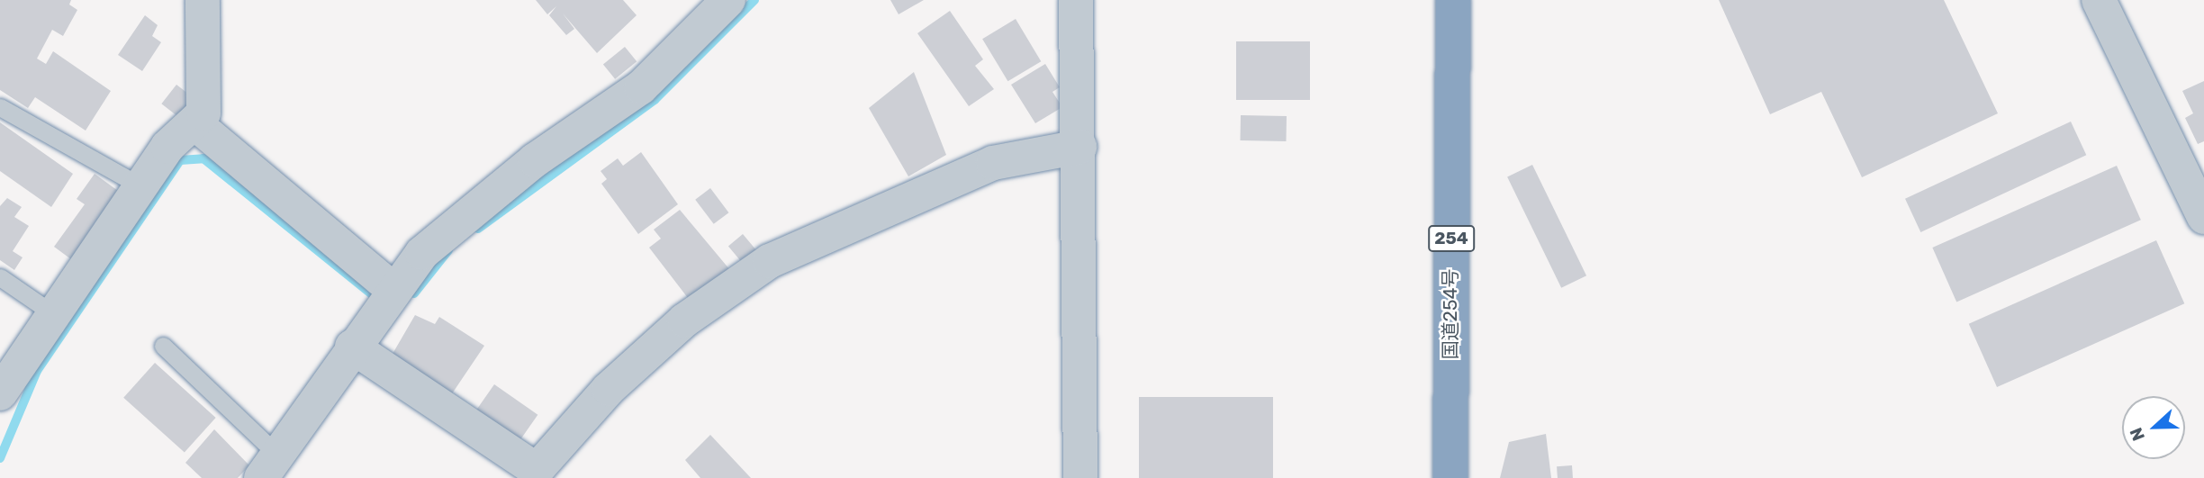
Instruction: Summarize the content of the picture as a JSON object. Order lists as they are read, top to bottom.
{
  "streets": {
    "highway": ["254", "国道254号"]
  },
  "north": "left"
}
